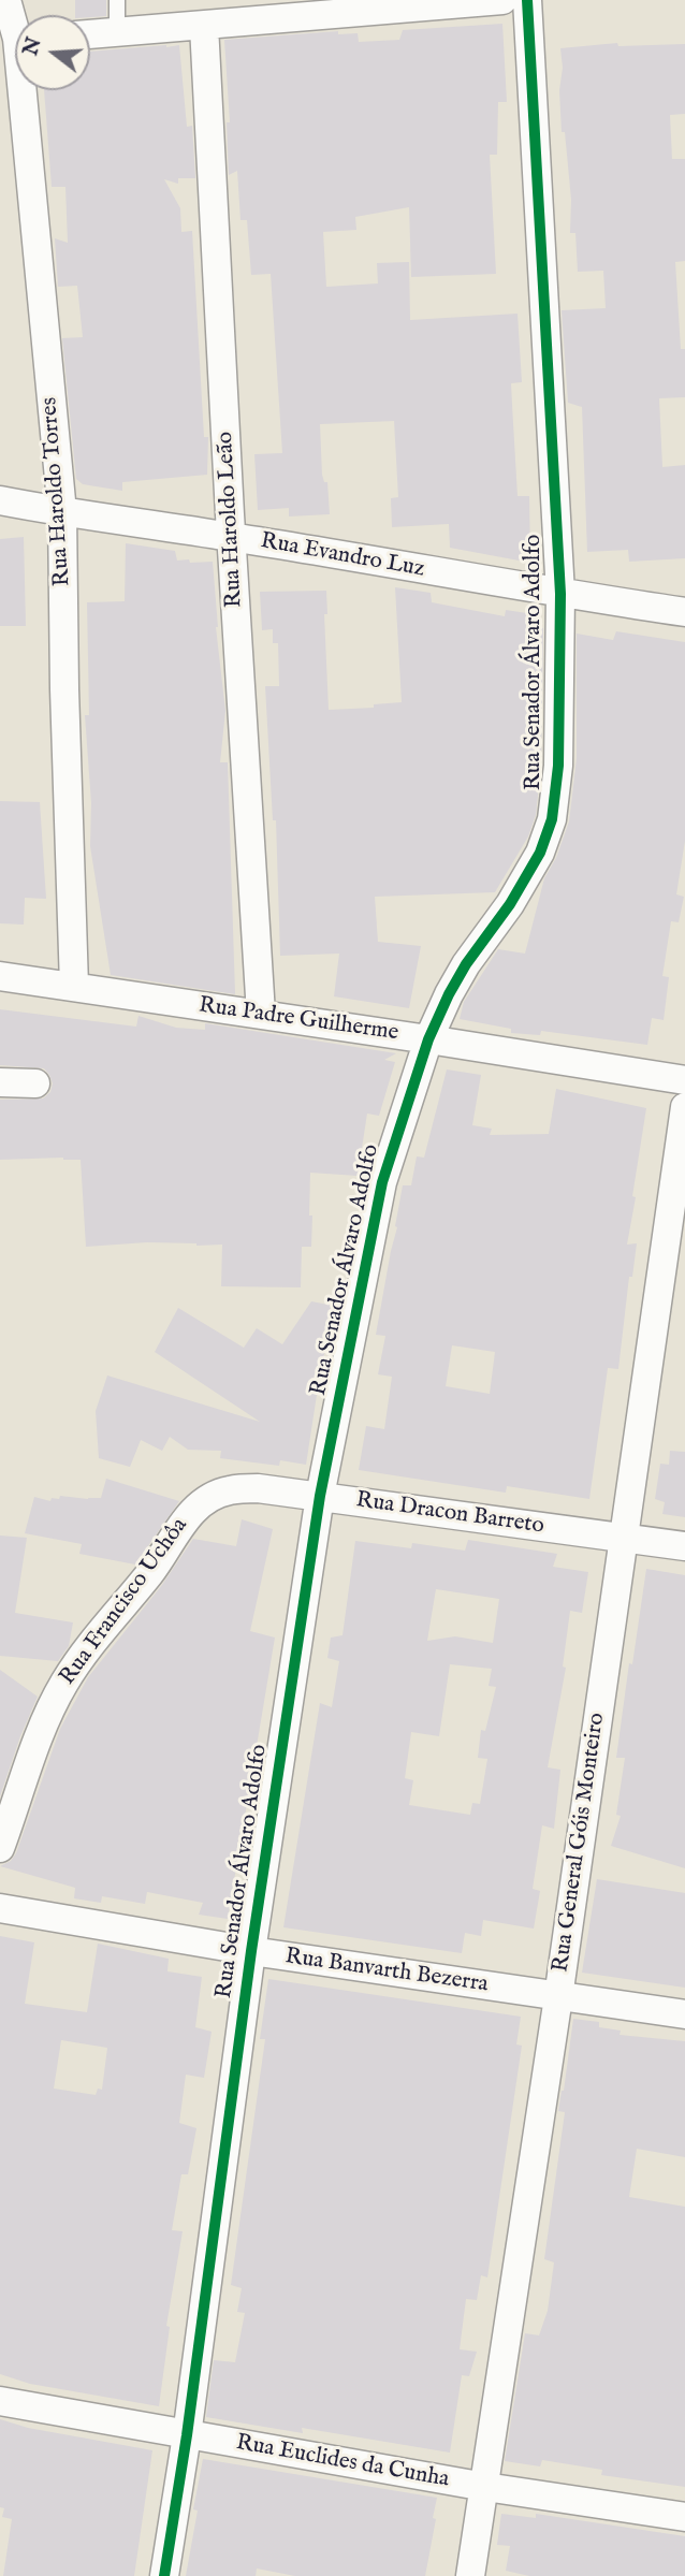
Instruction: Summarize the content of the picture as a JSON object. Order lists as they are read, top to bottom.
{
  "streets": {
    "street": [
      "Rua Haroldo Torres",
      "Rua Haroldo Leão",
      "Rua Evandro Luz",
      "Rua Senador Álvaro Adolfo",
      "Rua Padre Guilherme",
      "Rua Dracon Barreto",
      "Rua Francisco Uchôa",
      "Rua General Góis Monteiro",
      "Rua Banvarth Bezerra",
      "Rua Euclides da Cunha"
    ]
  },
  "crossings": [
    ["Rua Haroldo Torres", "Rua Evandro Luz"],
    ["Rua Haroldo Torres", "Rua Padre Guilherme"],
    ["Rua Haroldo Leão", "Rua Evandro Luz"],
    ["Rua Haroldo Leão", "Rua Padre Guilherme"],
    ["Rua Evandro Luz", "Rua Senador Álvaro Adolfo"],
    ["Rua Senador Álvaro Adolfo", "Rua Padre Guilherme"],
    ["Rua Senador Álvaro Adolfo", "Rua Dracon Barreto"],
    ["Rua Senador Álvaro Adolfo", "Rua Banvarth Bezerra"],
    ["Rua Senador Álvaro Adolfo", "Rua Euclides da Cunha"],
    ["Rua Dracon Barreto", "Rua Francisco Uchôa"],
    ["Rua Dracon Barreto", "Rua General Góis Monteiro"],
    ["Rua General Góis Monteiro", "Rua Banvarth Bezerra"],
    ["Rua General Góis Monteiro", "Rua Euclides da Cunha"]
  ],
  "north": "left"
}
